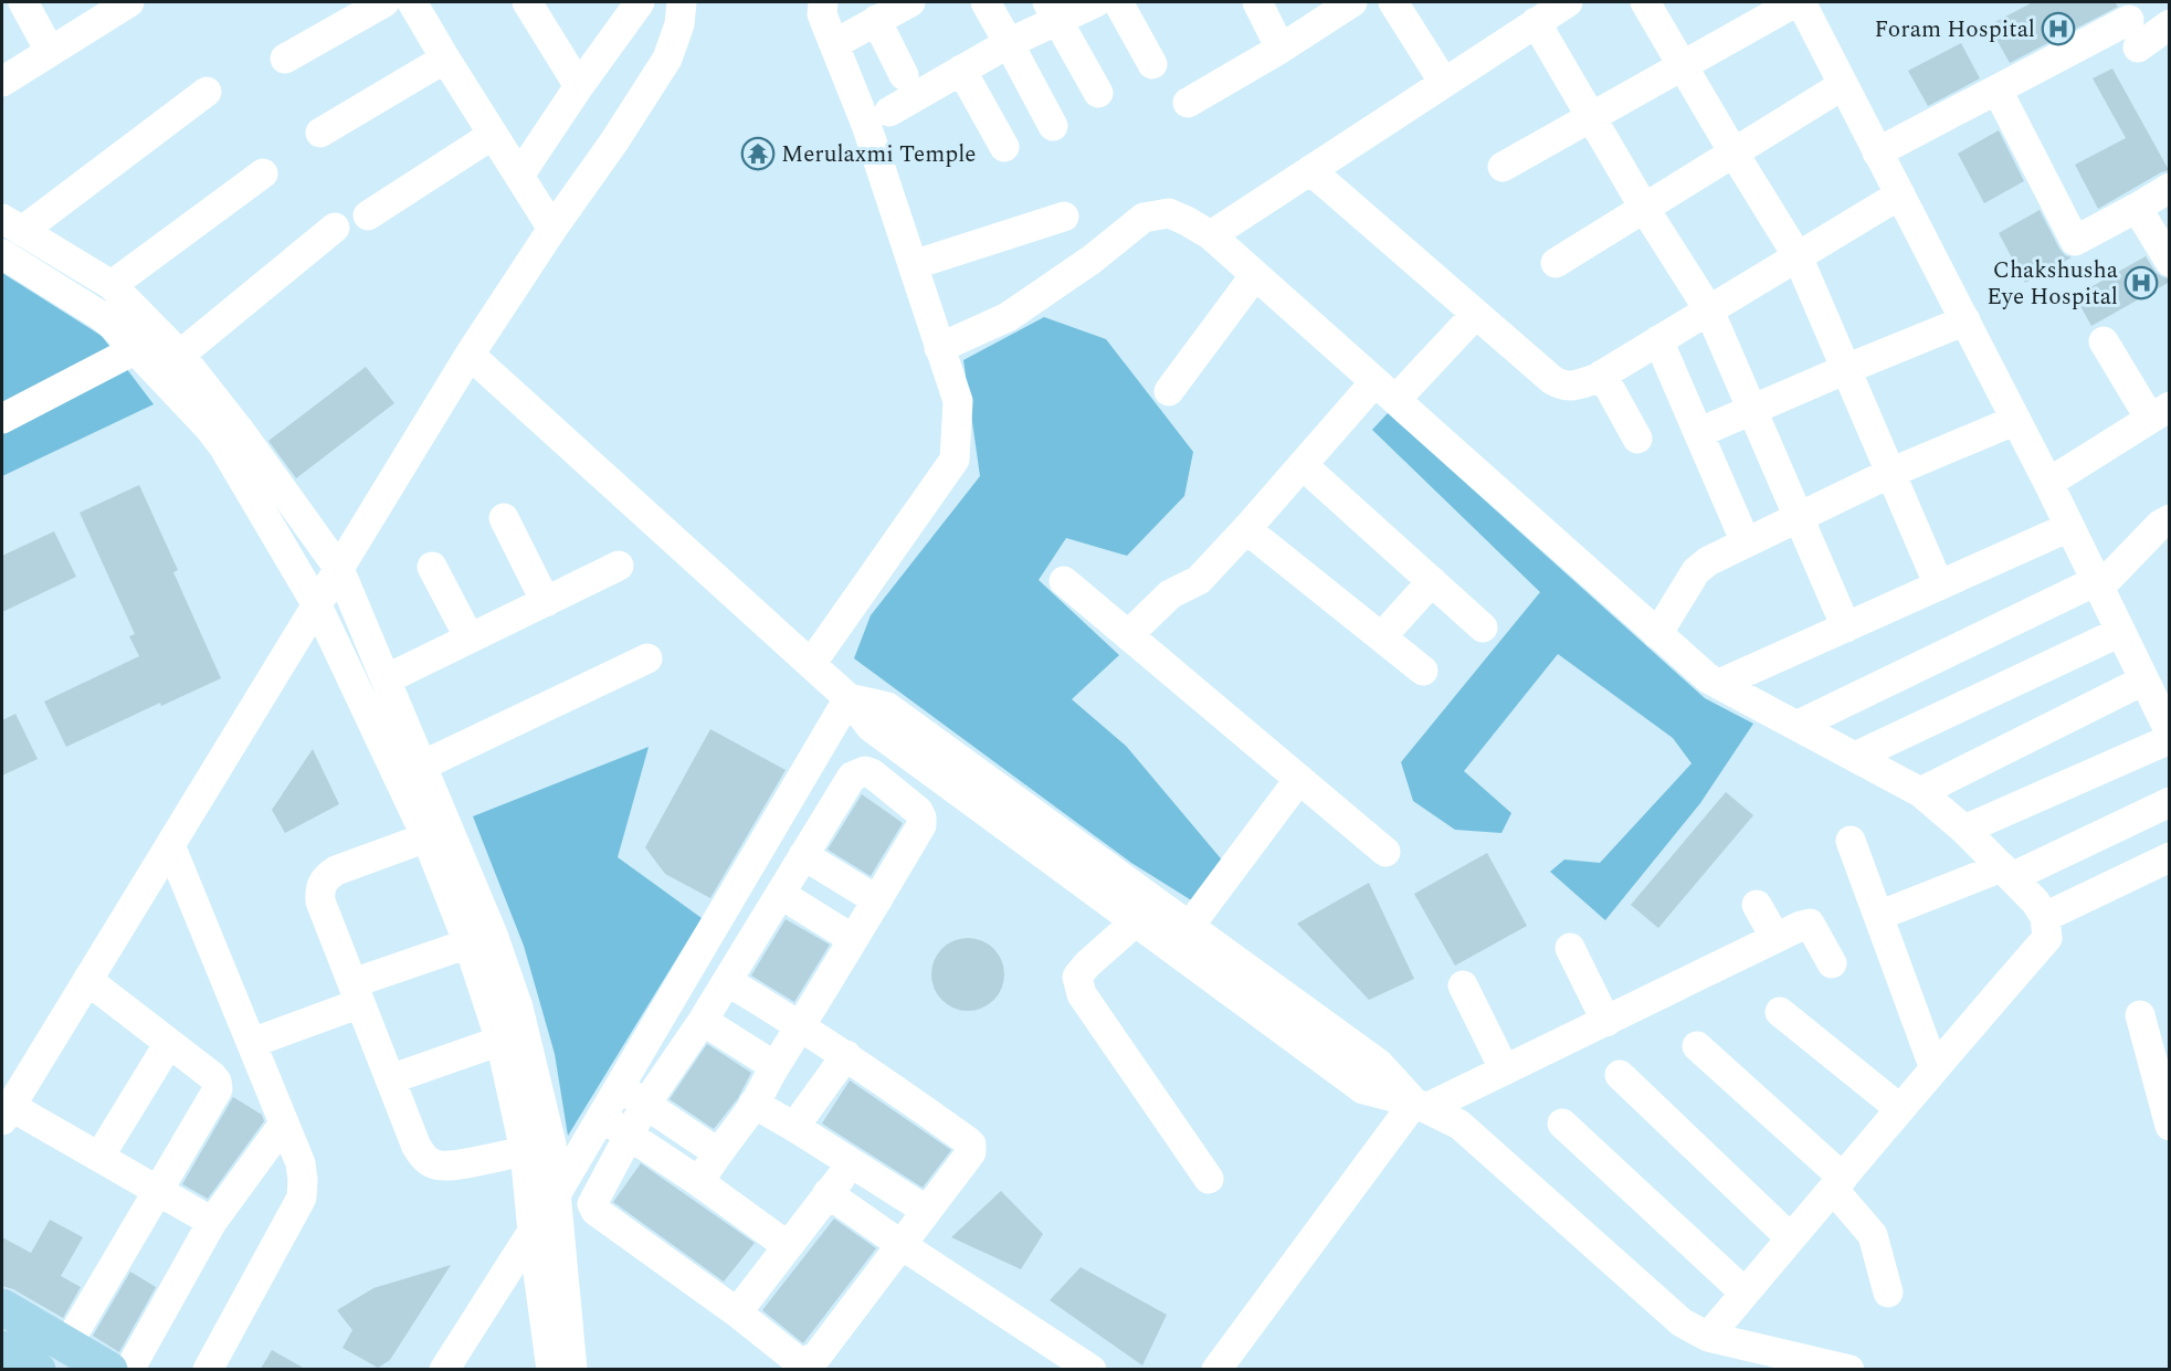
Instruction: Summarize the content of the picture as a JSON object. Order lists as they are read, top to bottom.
{
  "places": {
    "hospital": ["Foram Hospital", "Chakshusha Eye Hospital"],
    "temple": ["Merulaxmi Temple"]
  }
}
